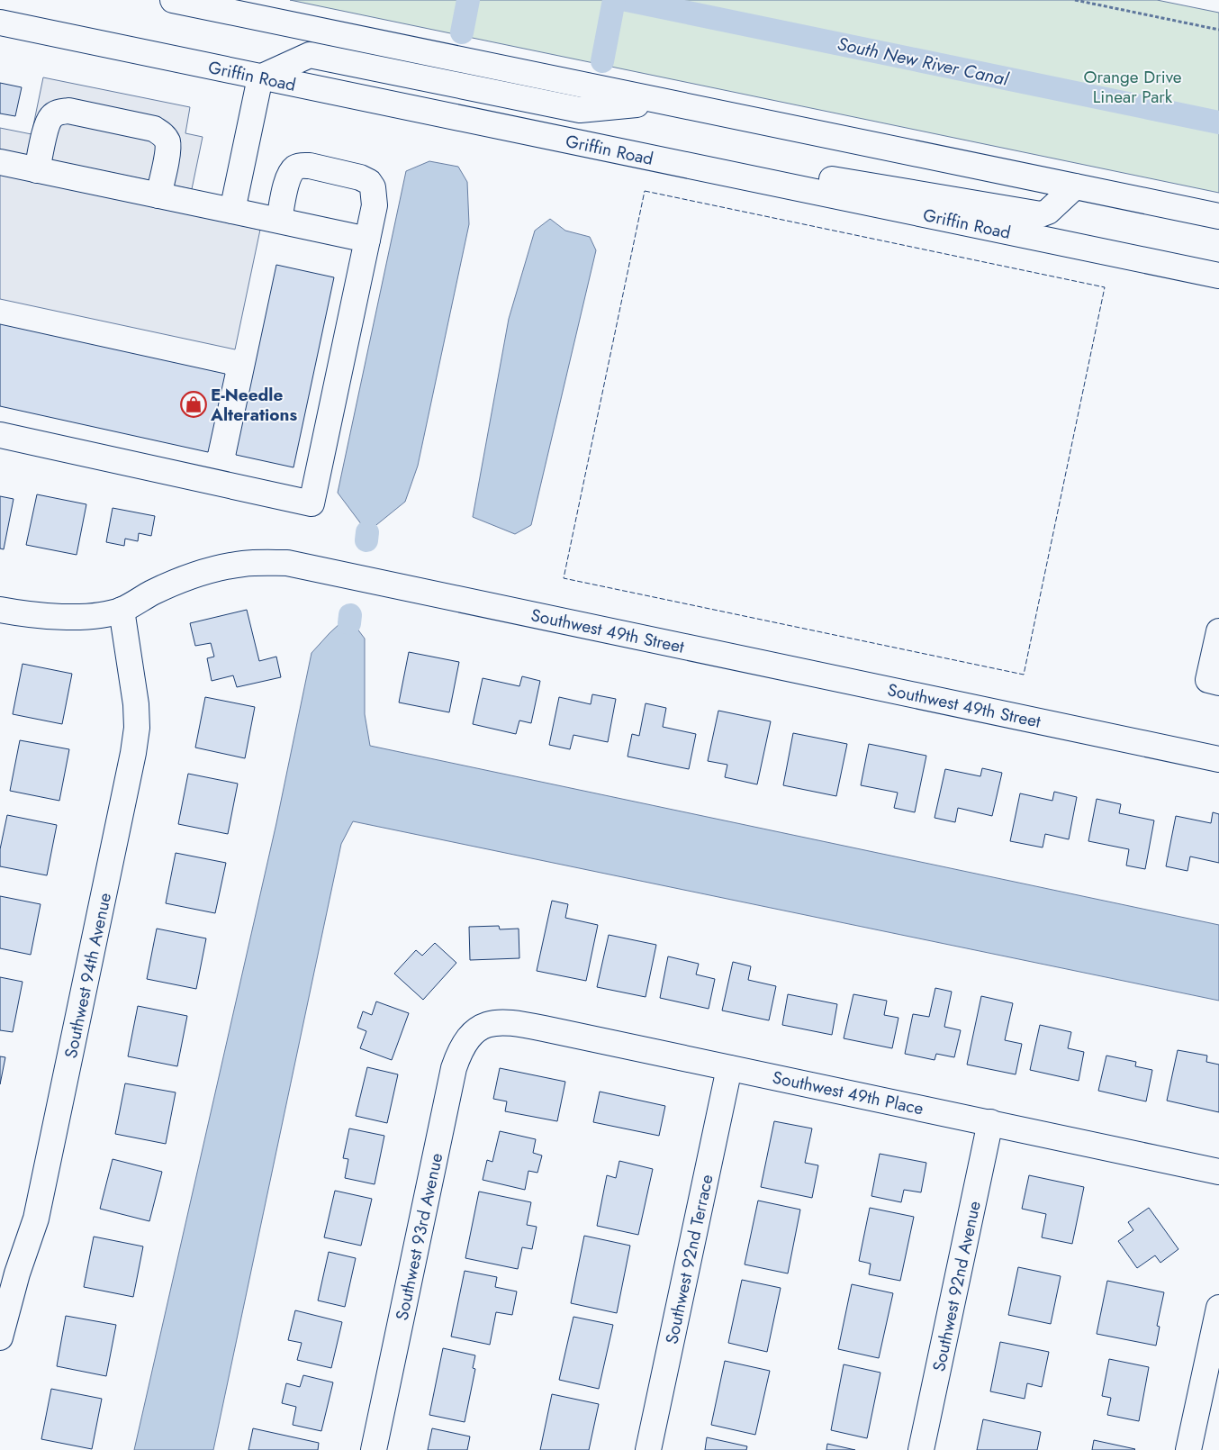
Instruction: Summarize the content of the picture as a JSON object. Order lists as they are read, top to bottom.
{
  "streets": {
    "street": [
      "Griffin Road",
      "Southwest 49th Street",
      "Southwest 94th Avenue",
      "Southwest 49th Place",
      "Southwest 93rd Avenue",
      "Southwest 92nd Terrace",
      "Southwest 92nd Avenue"
    ]
  },
  "crossings": [
    ["Southwest 49th Street", "Southwest 94th Avenue"],
    ["Southwest 49th Place", "Southwest 93rd Avenue"],
    ["Southwest 49th Place", "Southwest 92nd Terrace"],
    ["Southwest 49th Place", "Southwest 92nd Avenue"]
  ],
  "water": ["South New River Canal"],
  "parks": ["Orange Drive Linear Park"],
  "places": {
    "shop": ["E-Needle Alterations"]
  }
}
